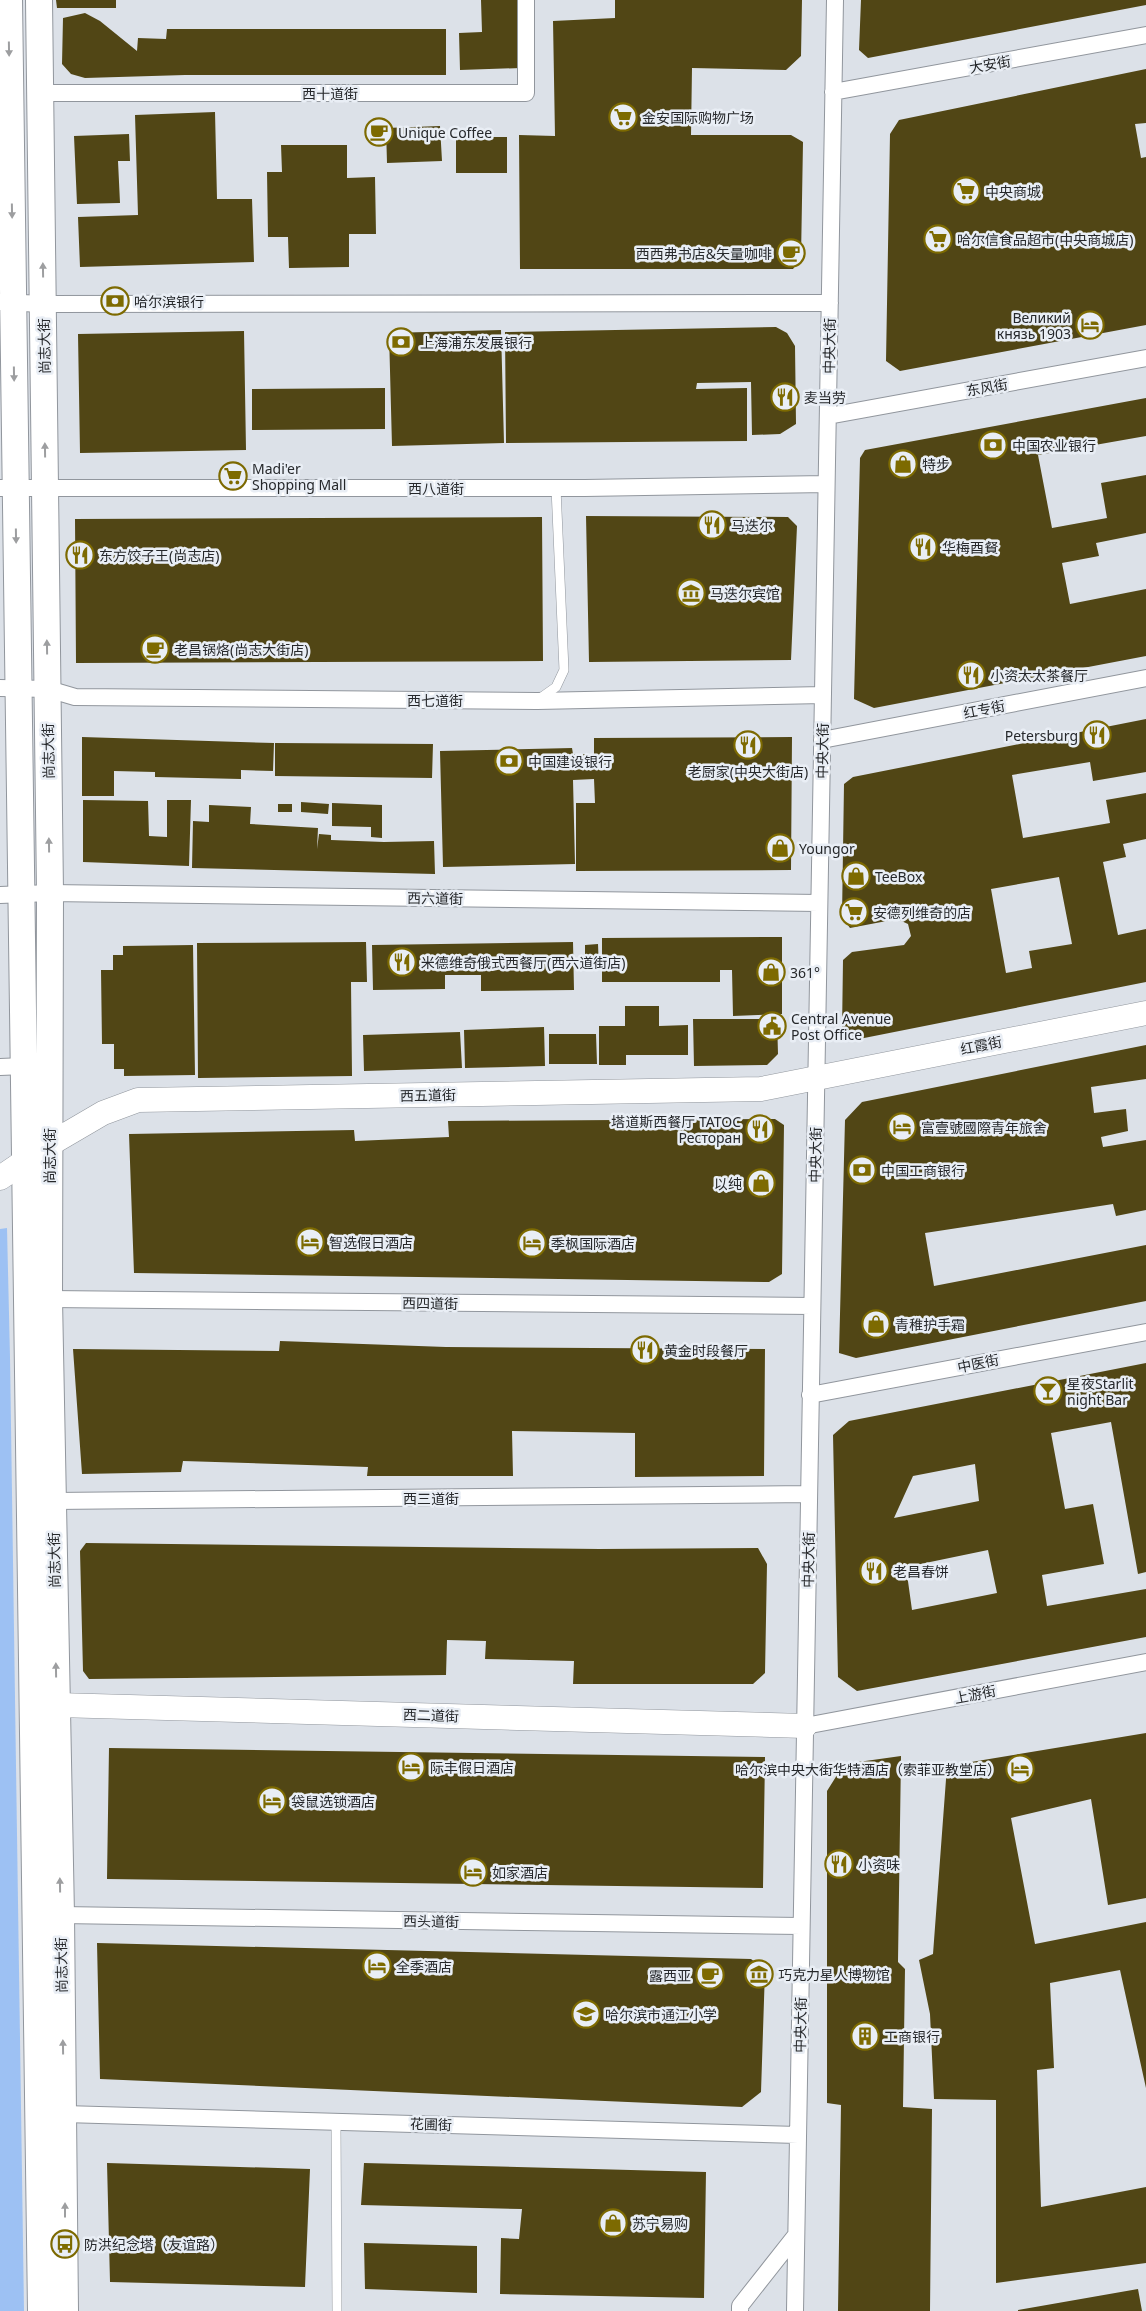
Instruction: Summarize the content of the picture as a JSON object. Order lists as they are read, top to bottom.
{
  "streets": {
    "main road": [
      "尚志大街",
      "红霞街",
      "西五道街",
      "西二道街"
    ],
    "street": [
      "大安街",
      "西十道街",
      "中央大街",
      "东风街",
      "西八道街",
      "西七道街",
      "红专街",
      "西六道街",
      "西四道街",
      "中医街",
      "西三道街",
      "上游街",
      "西头道街",
      "花圃街"
    ]
  },
  "crossings": [
    ["大安街", "中央大街"],
    ["西十道街", "尚志大街"],
    ["尚志大街", "西八道街"],
    ["尚志大街", "西七道街"],
    ["尚志大街", "西六道街"],
    ["尚志大街", "西五道街"],
    ["尚志大街", "西四道街"],
    ["尚志大街", "西三道街"],
    ["尚志大街", "西二道街"],
    ["尚志大街", "西头道街"],
    ["尚志大街", "花圃街"],
    ["中央大街", "东风街"],
    ["中央大街", "西八道街"],
    ["中央大街", "西七道街"],
    ["中央大街", "红专街"],
    ["中央大街", "西六道街"],
    ["中央大街", "红霞街"],
    ["中央大街", "西五道街"],
    ["中央大街", "西四道街"],
    ["中央大街", "中医街"],
    ["中央大街", "西三道街"],
    ["中央大街", "上游街"],
    ["中央大街", "西二道街"],
    ["中央大街", "西头道街"],
    ["中央大街", "花圃街"],
    ["红霞街", "西五道街"],
    ["上游街", "西二道街"]
  ],
  "places": {
    "supermarket": [
      "金安国际购物广场",
      "中央商城",
      "哈尔信食品超市(中央商城店)",
      "Madi'er Shopping Mall",
      "安德列维奇的店"
    ],
    "cafe": [
      "Unique Coffee",
      "西西弗书店&矢量咖啡",
      "老昌锅烙(尚志大街店)",
      "露西亚"
    ],
    "bank": [
      "哈尔滨银行",
      "上海浦东发展银行",
      "中国农业银行",
      "中国建设银行",
      "中国工商银行"
    ],
    "hotel": [
      "Великий князь 1903",
      "富壹號國際青年旅舍",
      "智选假日酒店",
      "季枫国际酒店",
      "际丰假日酒店",
      "哈尔滨中央大街华特酒店（索菲亚教堂店）",
      "袋鼠选锁酒店",
      "如家酒店",
      "全季酒店"
    ],
    "restaurant": [
      "麦当劳",
      "马迭尔",
      "华梅酉䝳",
      "东方饺子王(尚志店)",
      "小资太太茶餐厅",
      "Petersburg",
      "老厨家(中央大街店)",
      "米德维奇俄式西餐厅(西六道街店)",
      "塔道斯西餐厅 TATOC Ресторан",
      "黄金时段餐厅",
      "老昌春饼",
      "小资味"
    ],
    "shop": [
      "特步",
      "Youngor",
      "TeeBox",
      "361°",
      "以纯",
      "青稚护手霜",
      "苏宁易购"
    ],
    "museum": ["马迭尔宾馆", "巧克力星人博物馆"],
    "public building": ["Central Avenue Post Office"],
    "bar": ["星夜Starlit night Bar"],
    "school or university": ["哈尔滨市通江小学"],
    "building": ["工商银行"],
    "bus stop": ["防洪纪念塔（友谊路）"]
  }
}
